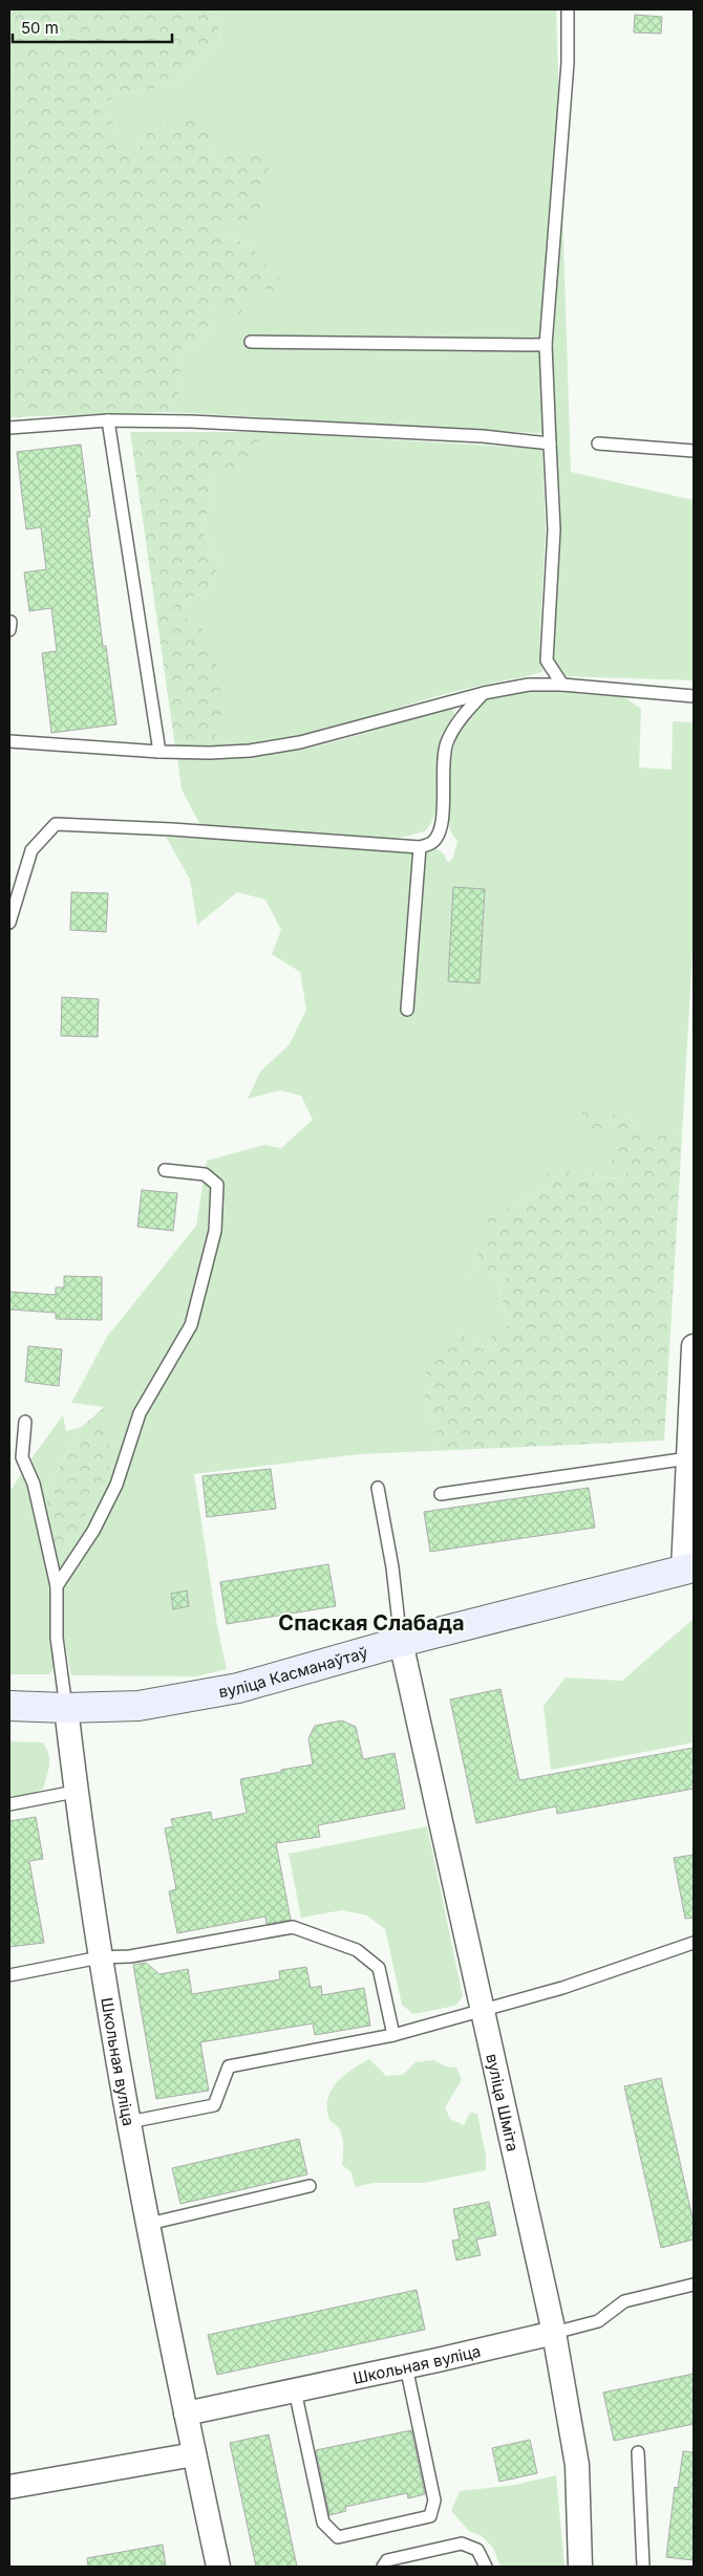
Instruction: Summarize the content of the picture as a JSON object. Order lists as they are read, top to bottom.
{
  "streets": {
    "main road": ["вуліца Касманаўтаў"],
    "street": ["Школьная вуліца", "вуліца Шміта"]
  },
  "crossings": [
    ["вуліца Касманаўтаў", "Школьная вуліца"],
    ["вуліца Касманаўтаў", "вуліца Шміта"],
    ["Школьная вуліца", "вуліца Шміта"]
  ],
  "districts": ["Спаская Слабада"],
  "scale_bar": "50 m"
}
